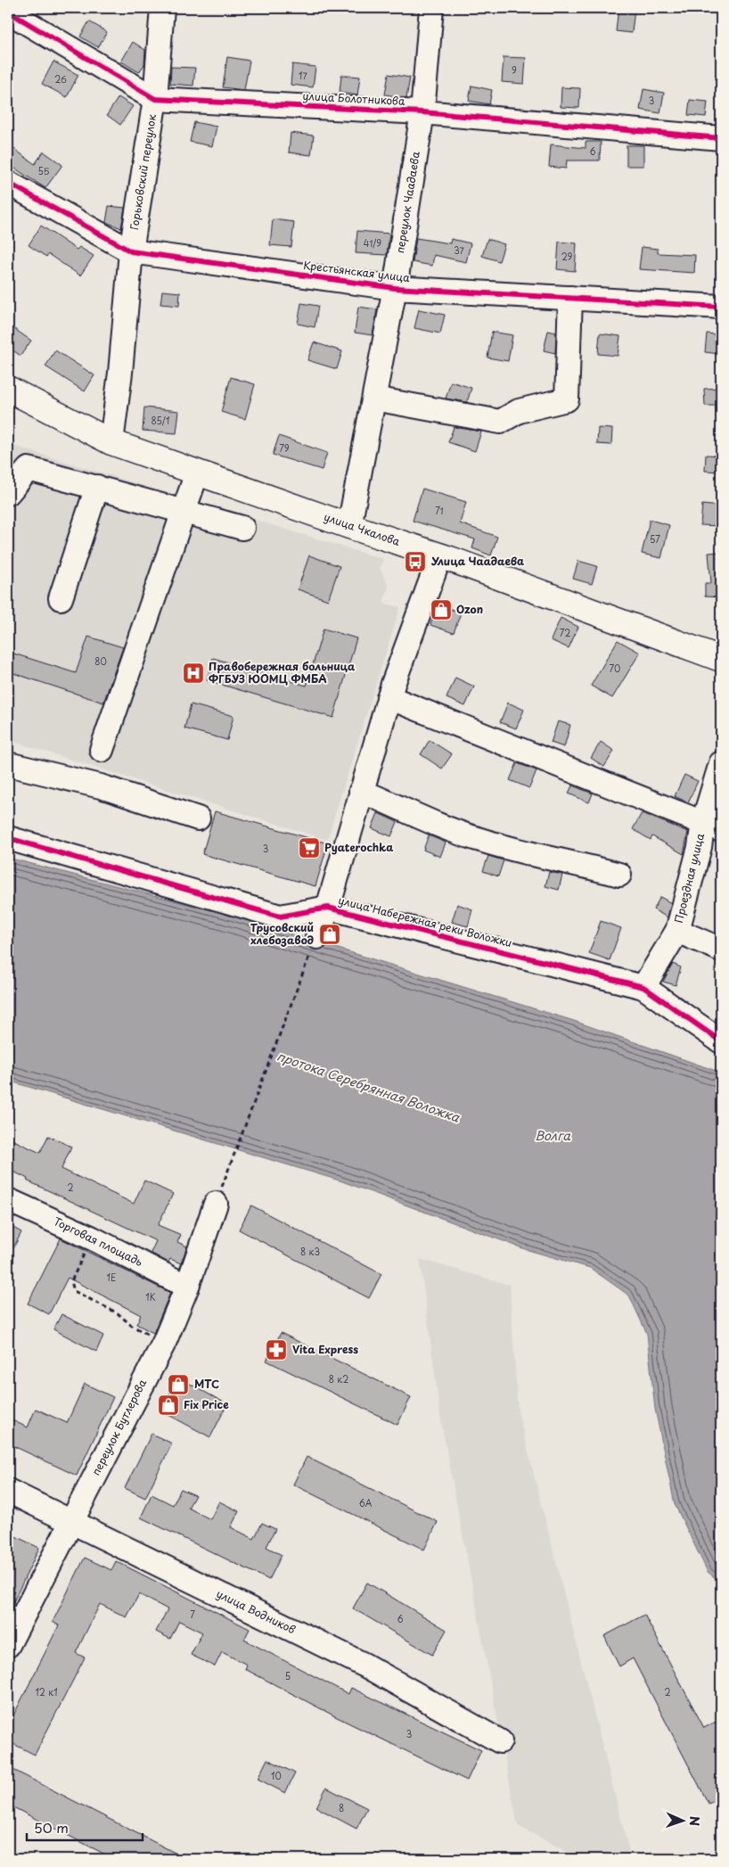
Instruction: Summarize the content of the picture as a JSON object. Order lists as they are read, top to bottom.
{
  "streets": {
    "main road": ["улица Чкалова"],
    "street": [
      "улица Болотникова",
      "Горьковский переулок",
      "переулок Чаадаева",
      "Крестьянская улица",
      "Проездная улица",
      "улица Набережная реки Воложки",
      "Торговая площадь",
      "переулок Бутлерова",
      "улица Водников"
    ]
  },
  "crossings": [
    ["улица Болотникова", "Горьковский переулок"],
    ["улица Болотникова", "переулок Чаадаева"],
    ["Горьковский переулок", "Крестьянская улица"],
    ["Горьковский переулок", "улица Чкалова"],
    ["переулок Чаадаева", "Крестьянская улица"],
    ["переулок Чаадаева", "улица Чкалова"],
    ["Проездная улица", "улица Набережная реки Воложки"],
    ["Торговая площадь", "переулок Бутлерова"],
    ["переулок Бутлерова", "улица Водников"]
  ],
  "water": ["протока Серебрянная Воложка", "Волга"],
  "places": {
    "bus stop": ["Улица Чаадаева"],
    "shop": [
      "Ozon",
      "Трусовский хлебозавод",
      "МТС",
      "Fix Price"
    ],
    "hospital": ["Правобережная больница ФГБУЗ ЮОМЦ ФМБА"],
    "supermarket": ["Pyaterochka"],
    "pharmacy": ["Vita Express"]
  },
  "house_numbers": [
    "9",
    "17",
    "26",
    "3",
    "6",
    "55",
    "41/9",
    "37",
    "29",
    "85/1",
    "79",
    "71",
    "57",
    "72",
    "80",
    "70",
    "3",
    "2",
    "8 к3",
    "1Е",
    "1К",
    "8 к2",
    "6А",
    "7",
    "6",
    "5",
    "12 к1",
    "2",
    "3",
    "10",
    "8"
  ],
  "scale_bar": "50 m",
  "north": "right"
}
